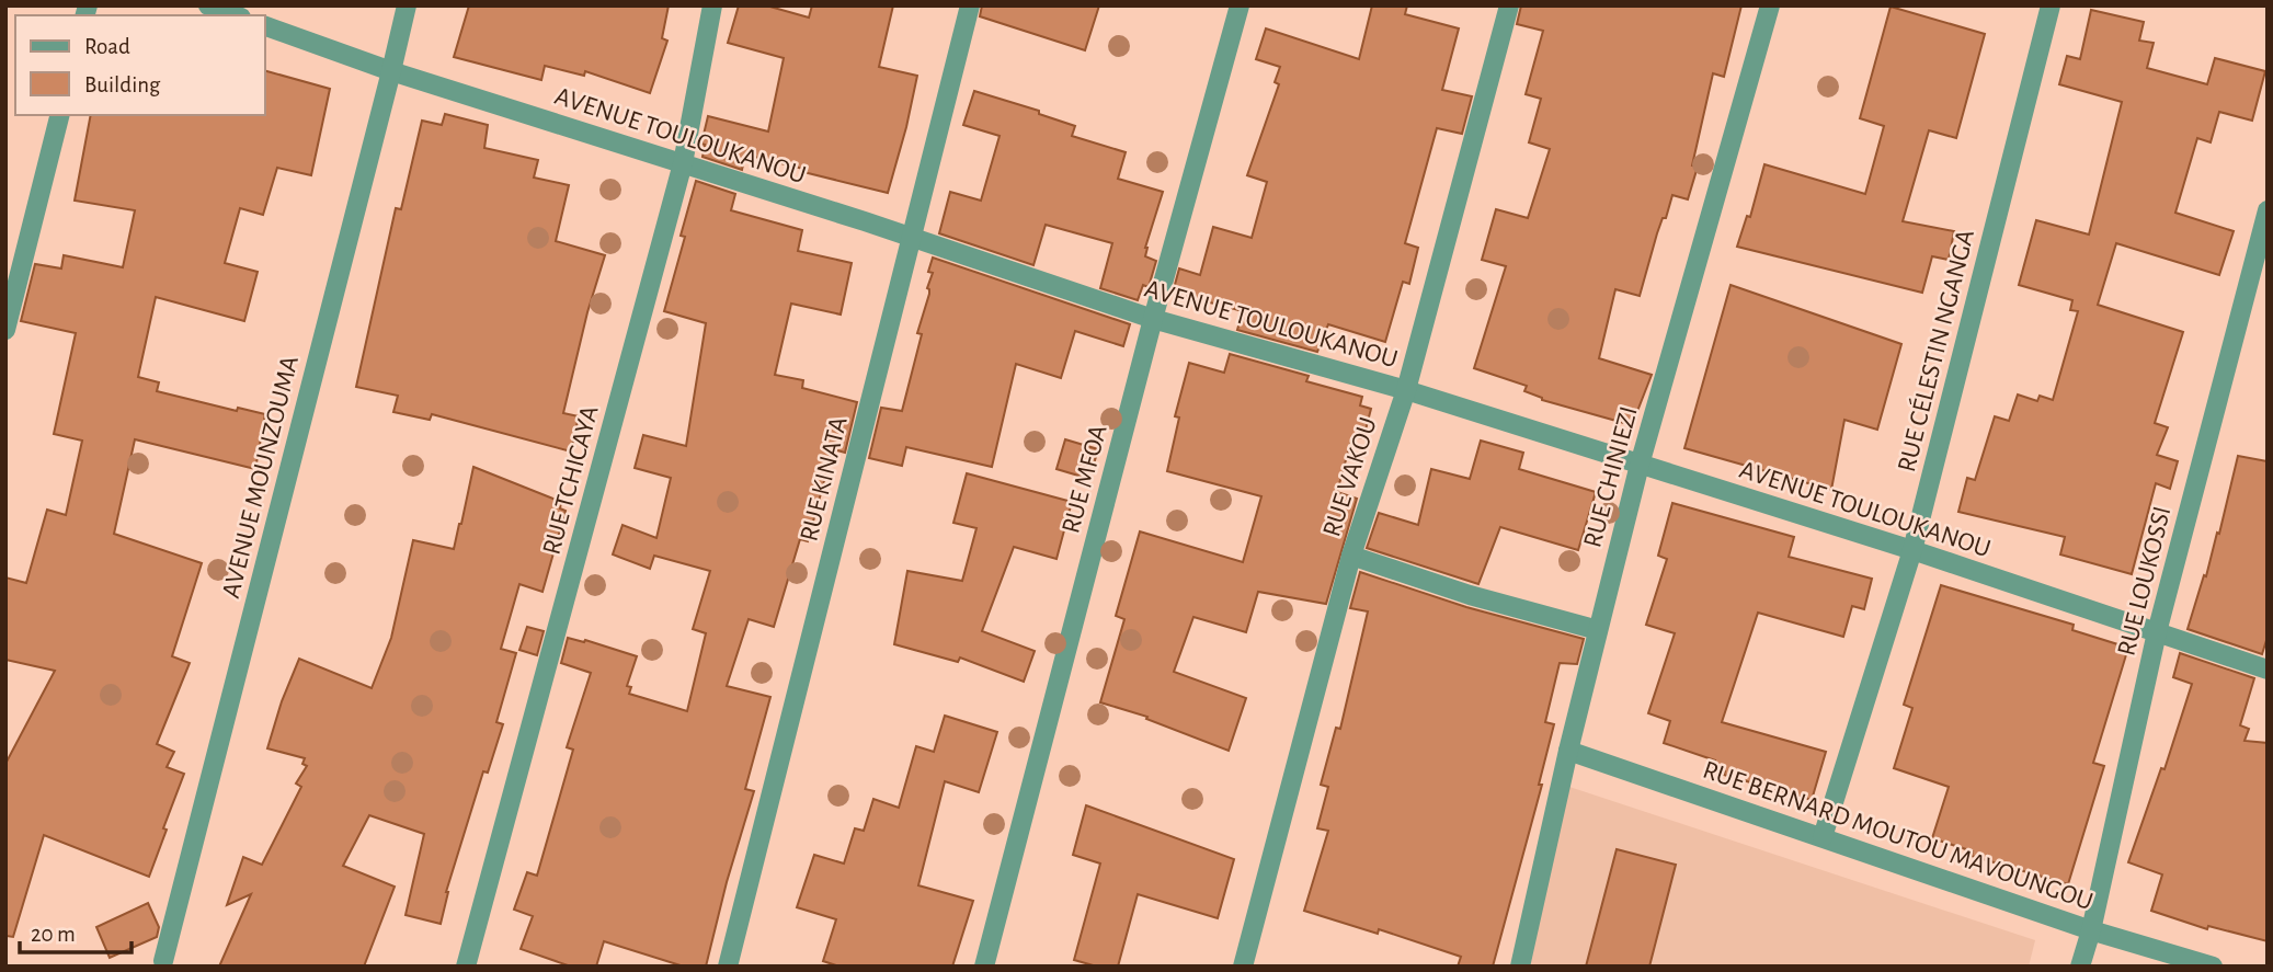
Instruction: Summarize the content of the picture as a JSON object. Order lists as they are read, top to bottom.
{
  "streets": {
    "street": [
      "AVENUE TOULOUKANOU",
      "RUE CÉLESTIN NGANGA",
      "AVENUE MOUNZOUMA",
      "RUE VAKOU",
      "RUE CHINIEZI",
      "RUE KINATA",
      "RUE MFOA",
      "RUE TCHICAYA",
      "RUE LOUKOSSI",
      "RUE BERNARD MOUTOU MAVOUNGOU"
    ]
  },
  "crossings": [
    ["AVENUE TOULOUKANOU", "RUE CÉLESTIN NGANGA"],
    ["AVENUE TOULOUKANOU", "AVENUE MOUNZOUMA"],
    ["AVENUE TOULOUKANOU", "RUE VAKOU"],
    ["AVENUE TOULOUKANOU", "RUE CHINIEZI"],
    ["AVENUE TOULOUKANOU", "RUE KINATA"],
    ["AVENUE TOULOUKANOU", "RUE MFOA"],
    ["AVENUE TOULOUKANOU", "RUE TCHICAYA"],
    ["AVENUE TOULOUKANOU", "RUE LOUKOSSI"],
    ["RUE CÉLESTIN NGANGA", "RUE BERNARD MOUTOU MAVOUNGOU"],
    ["RUE CHINIEZI", "RUE BERNARD MOUTOU MAVOUNGOU"],
    ["RUE LOUKOSSI", "RUE BERNARD MOUTOU MAVOUNGOU"]
  ],
  "legend": ["Road", "Building"],
  "scale_bar": "20 m"
}
